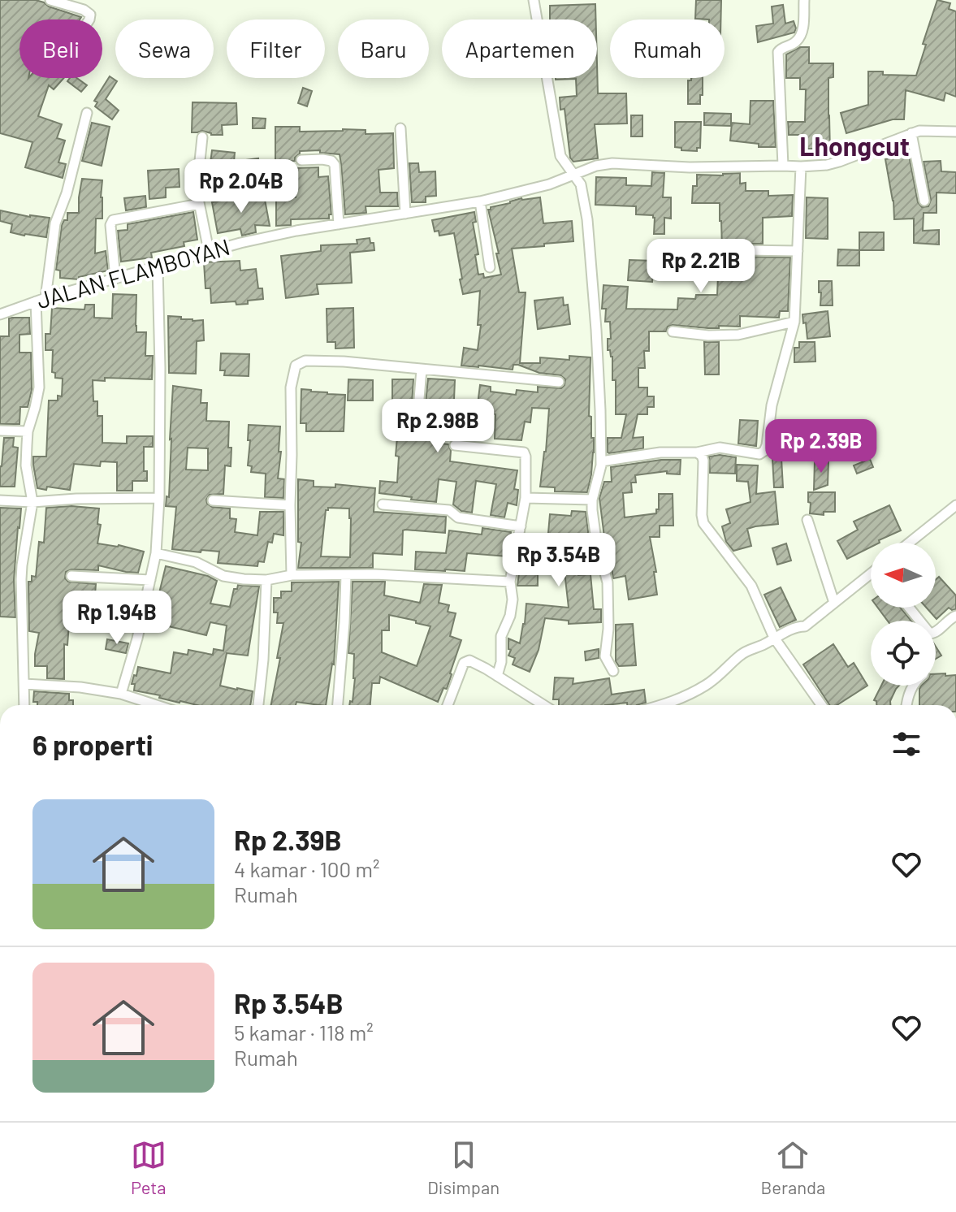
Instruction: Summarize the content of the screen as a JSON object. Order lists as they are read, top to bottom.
{
  "streets": {
    "street": ["JALAN FLAMBOYAN"]
  },
  "districts": ["Lhongcut"],
  "north": "left",
  "page": {
    "chip": [
      "Beli",
      "Sewa",
      "Filter",
      "Baru",
      "Apartemen",
      "Rumah"
    ],
    "price": [
      "Rp 2.04B",
      "Rp 2.21B",
      "Rp 2.98B",
      "Rp 2.39B",
      "Rp 3.54B",
      "Rp 1.94B"
    ],
    "heading": "6 properti",
    "list": [
      {
        "name": "Rp 2.39B",
        "note": "4 kamar · 100 m² · Rumah"
      },
      {
        "name": "Rp 3.54B",
        "note": "5 kamar · 118 m² · Rumah"
      }
    ],
    "tabs": ["Peta", "Disimpan", "Beranda"]
  }
}
